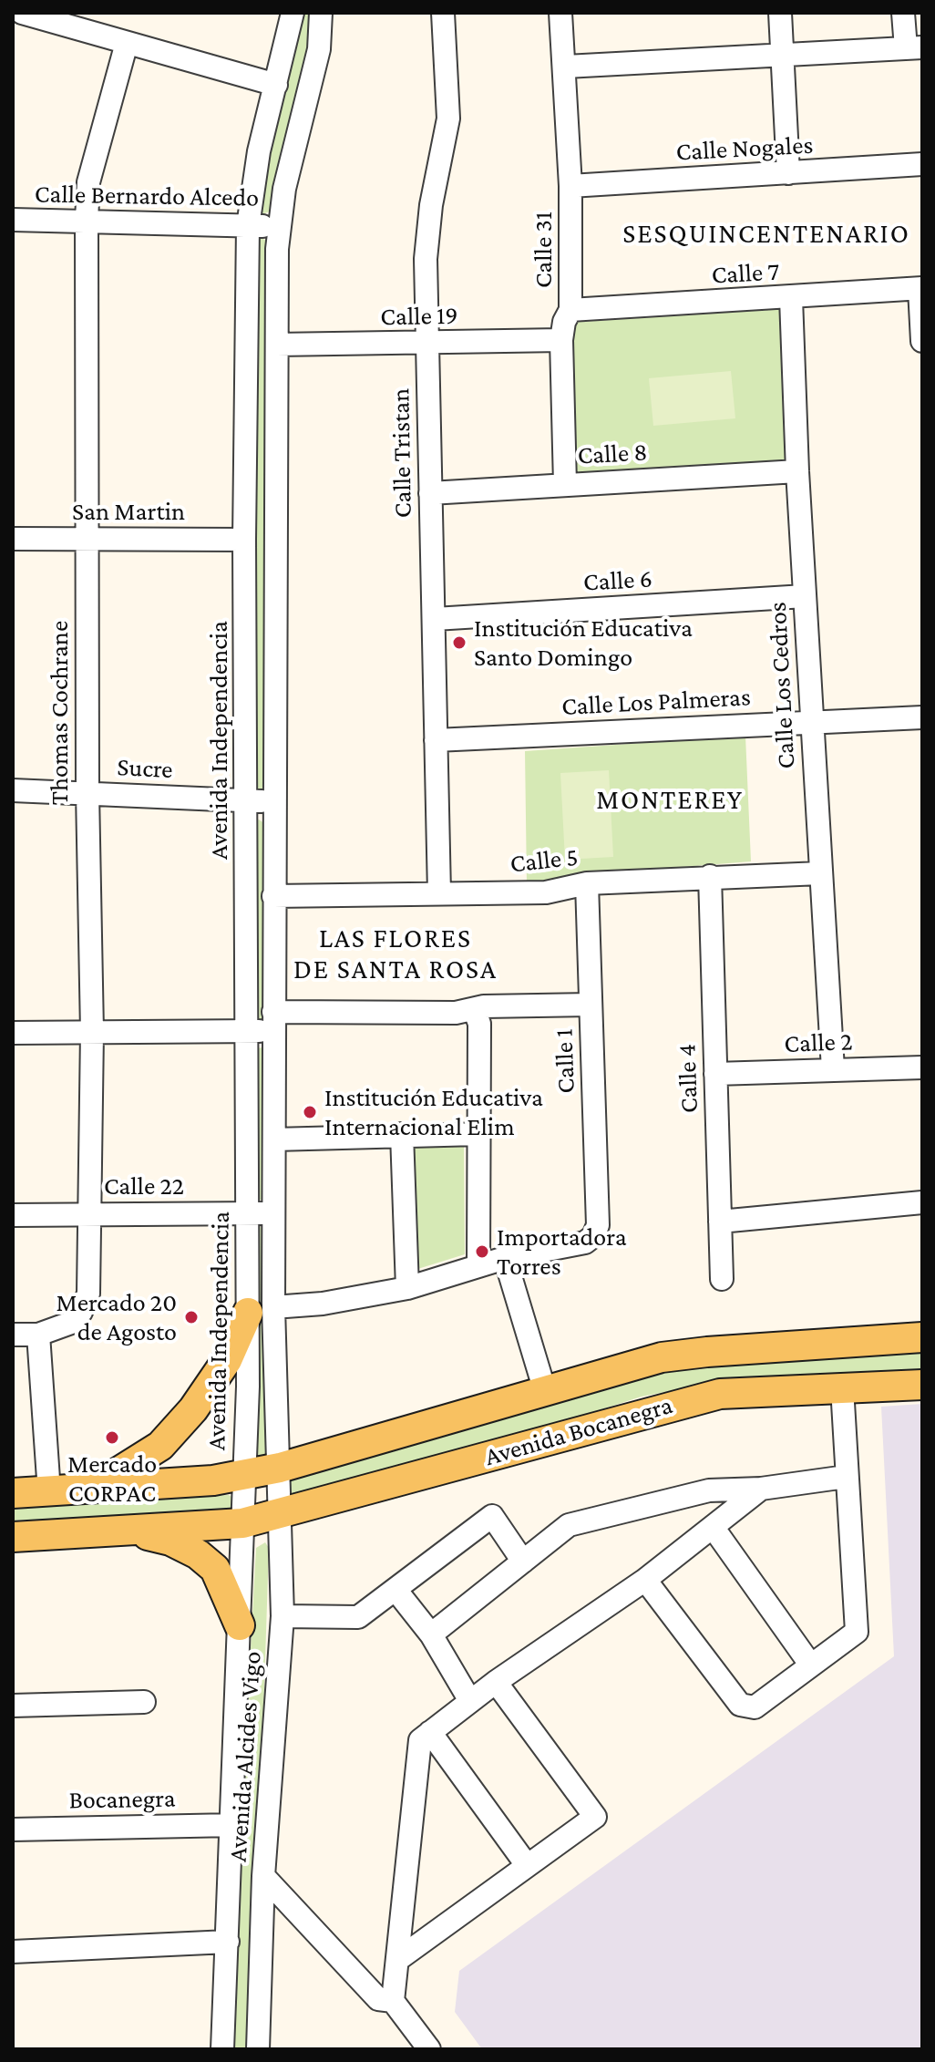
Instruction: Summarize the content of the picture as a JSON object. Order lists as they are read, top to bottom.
{
  "streets": {
    "main road": ["Avenida Bocanegra"],
    "street": [
      "Calle Nogales",
      "Calle Bernardo Alcedo",
      "Calle 31",
      "Calle 7",
      "Calle 19",
      "Calle Tristan",
      "Calle 8",
      "San Martin",
      "Calle 6",
      "Calle Los Cedros",
      "Calle Los Palmeras",
      "Thomas Cochrane",
      "Avenida Independencia",
      "Sucre",
      "Calle 5",
      "Calle 2",
      "Calle 1",
      "Calle 4",
      "Calle 22",
      "Avenida Alcides Vigo",
      "Bocanegra"
    ]
  },
  "crossings": [
    ["Calle Nogales", "Calle 31"],
    ["Calle Bernardo Alcedo", "Thomas Cochrane"],
    ["Calle Bernardo Alcedo", "Avenida Independencia"],
    ["Calle 31", "Calle 7"],
    ["Calle 31", "Calle 19"],
    ["Calle 31", "Calle 8"],
    ["Calle 7", "Calle Los Cedros"],
    ["Calle 19", "Calle Tristan"],
    ["Calle 19", "Avenida Independencia"],
    ["Calle Tristan", "Calle 8"],
    ["Calle Tristan", "Calle 6"],
    ["Calle Tristan", "Calle Los Palmeras"],
    ["Calle Tristan", "Calle 5"],
    ["Calle 8", "Calle Los Cedros"],
    ["San Martin", "Thomas Cochrane"],
    ["San Martin", "Avenida Independencia"],
    ["Calle 6", "Calle Los Cedros"],
    ["Calle Los Cedros", "Calle Los Palmeras"],
    ["Calle Los Cedros", "Calle 5"],
    ["Calle Los Cedros", "Calle 2"],
    ["Thomas Cochrane", "Sucre"],
    ["Thomas Cochrane", "Calle 22"],
    ["Avenida Independencia", "Sucre"],
    ["Avenida Independencia", "Calle 5"],
    ["Avenida Independencia", "Calle 22"],
    ["Avenida Independencia", "Avenida Bocanegra"],
    ["Avenida Independencia", "Avenida Alcides Vigo"],
    ["Calle 5", "Calle 1"],
    ["Calle 5", "Calle 4"],
    ["Calle 2", "Calle 4"],
    ["Avenida Bocanegra", "Avenida Alcides Vigo"],
    ["Avenida Alcides Vigo", "Bocanegra"]
  ],
  "districts": ["SESQUINCENTENARIO", "MONTEREY", "LAS FLORES DE SANTA ROSA"],
  "places": [
    "Institución Educativa Santo Domingo",
    "Institución Educativa Internacional Elim",
    "Importadora Torres",
    "Mercado 20 de Agosto",
    "Mercado CORPAC"
  ]
}
